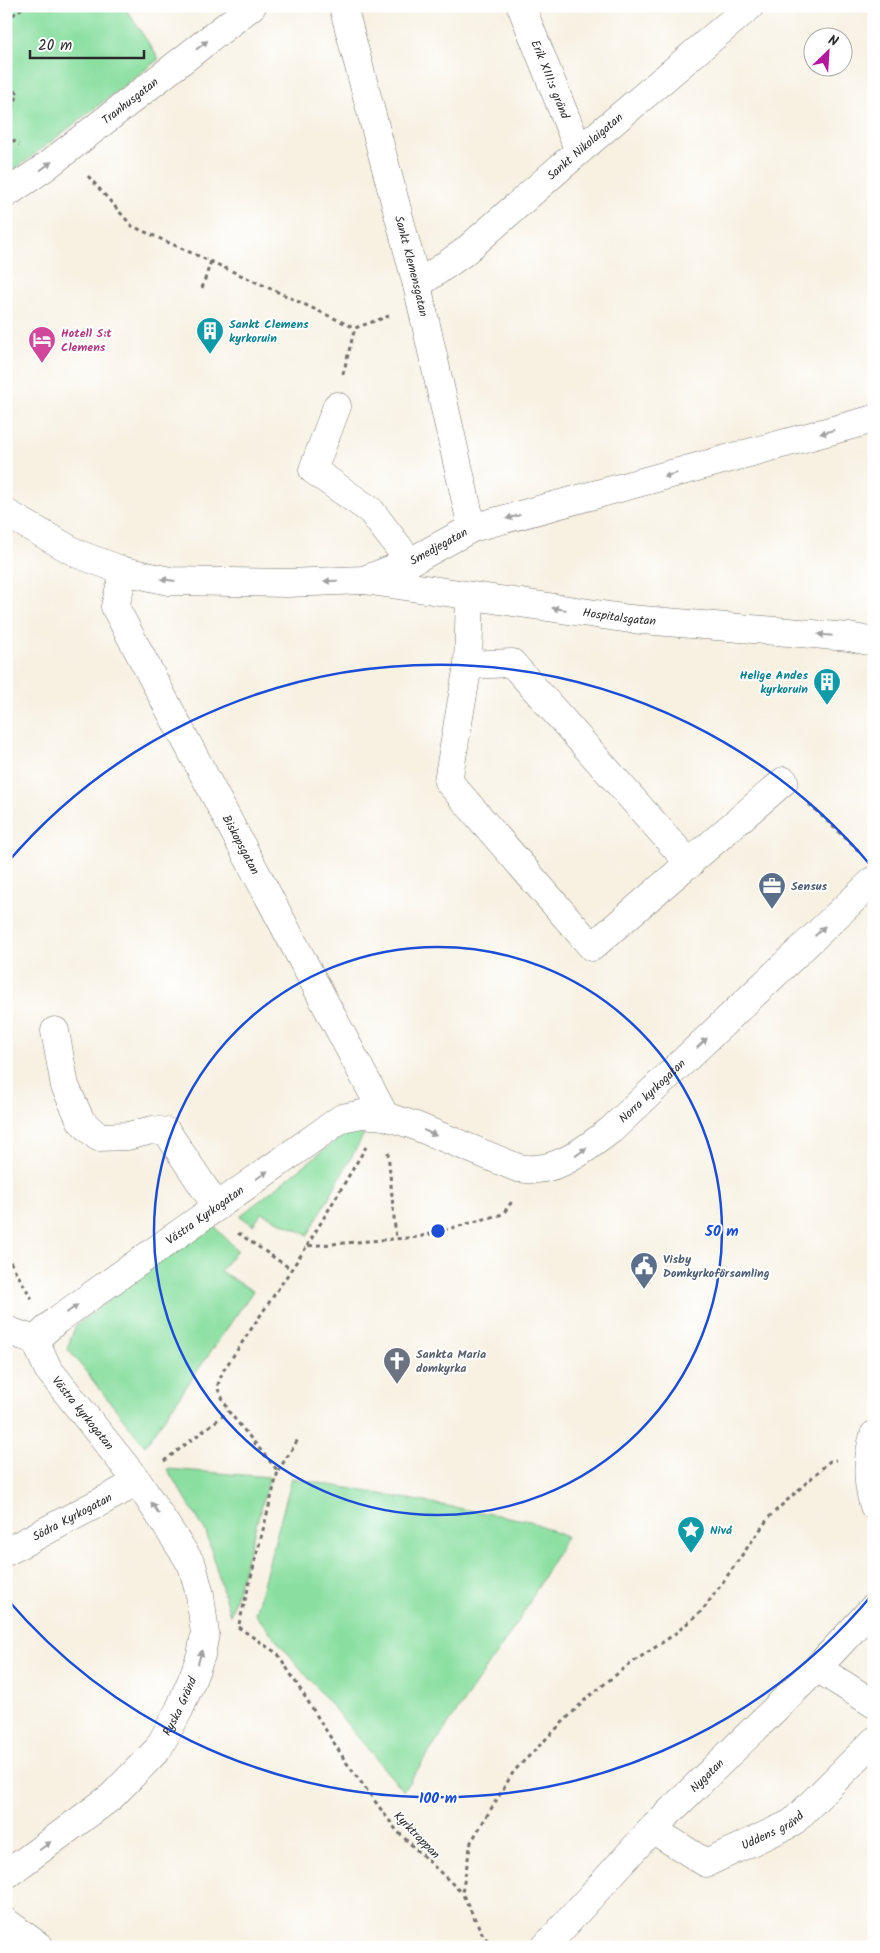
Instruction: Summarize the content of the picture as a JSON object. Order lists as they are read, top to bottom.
{
  "streets": {
    "street": [
      "Erik XIII:s gränd",
      "Tranhusgatan",
      "Sankt Nikolaigatan",
      "Sankt Klemensgatan",
      "Smedjegatan",
      "Hospitalsgatan",
      "Biskopsgatan",
      "Norra kyrkogatan",
      "Västra Kyrkogatan",
      "Västra kyrkogatan",
      "Södra Kyrkogatan",
      "Ryska Gränd",
      "Nygatan",
      "Uddens gränd"
    ],
    "path": ["Kyrktrappan"]
  },
  "crossings": [
    ["Erik XIII:s gränd", "Sankt Nikolaigatan"],
    ["Sankt Nikolaigatan", "Sankt Klemensgatan"],
    ["Sankt Klemensgatan", "Smedjegatan"],
    ["Smedjegatan", "Hospitalsgatan"],
    ["Smedjegatan", "Biskopsgatan"],
    ["Biskopsgatan", "Västra Kyrkogatan"],
    ["Västra Kyrkogatan", "Västra kyrkogatan"],
    ["Västra kyrkogatan", "Södra Kyrkogatan"],
    ["Västra kyrkogatan", "Ryska Gränd"],
    ["Södra Kyrkogatan", "Ryska Gränd"],
    ["Nygatan", "Uddens gränd"]
  ],
  "one_way": [
    "Tranhusgatan",
    "Smedjegatan",
    "Hospitalsgatan",
    "Norra kyrkogatan",
    "Västra Kyrkogatan",
    "Ryska Gränd"
  ],
  "places": {
    "building": ["Sankt Clemens kyrkoruin", "Helige Andes kyrkoruin"],
    "hotel": ["Hotell S:t Clemens"],
    "office": ["Sensus"],
    "public building": ["Visby Domkyrkoförsamling"],
    "church": ["Sankta Maria domkyrka"],
    "place": ["Nivå"]
  },
  "scale_bar": "20 m",
  "north": "top right",
  "rings": ["50 m", "100 m"]
}
